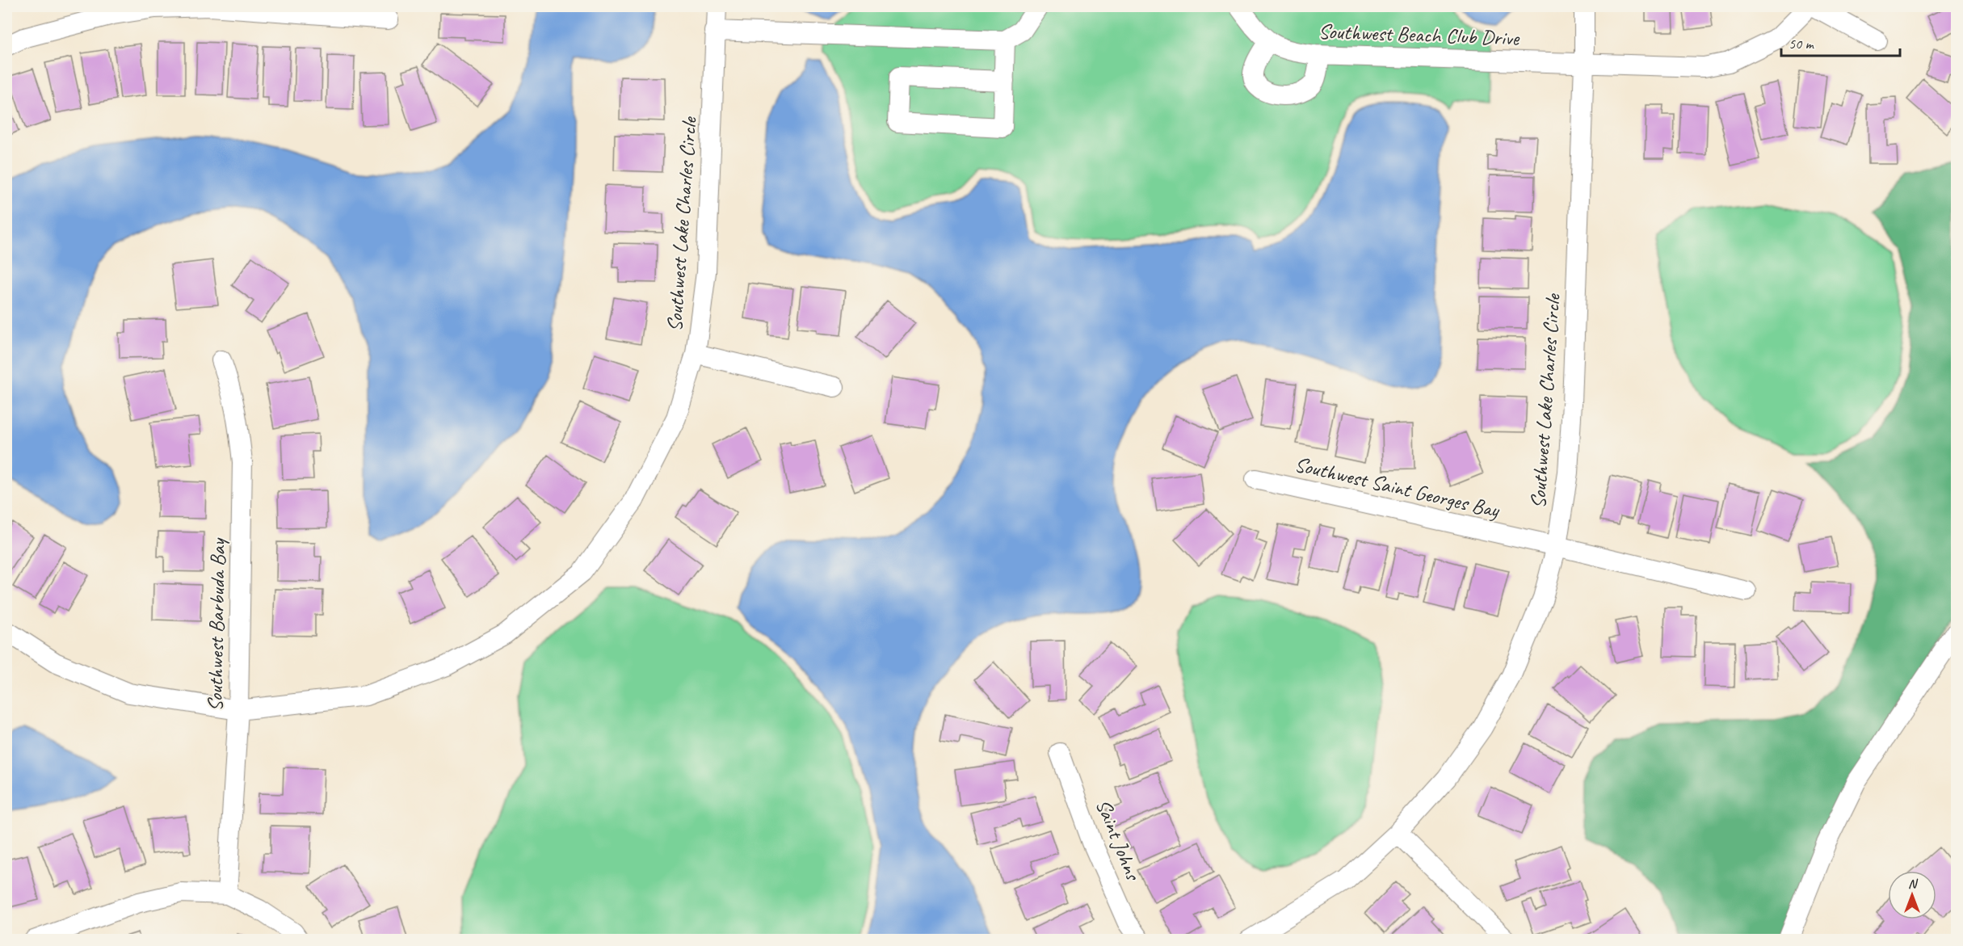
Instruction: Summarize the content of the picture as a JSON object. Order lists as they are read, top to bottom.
{
  "streets": {
    "street": [
      "Southwest Beach Club Drive",
      "Southwest Lake Charles Circle",
      "Southwest Saint Georges Bay",
      "Southwest Barbuda Bay",
      "Saint Johns"
    ]
  },
  "crossings": [
    ["Southwest Beach Club Drive", "Southwest Lake Charles Circle"],
    ["Southwest Lake Charles Circle", "Southwest Saint Georges Bay"],
    ["Southwest Lake Charles Circle", "Southwest Barbuda Bay"]
  ],
  "scale_bar": "50 m",
  "north": "top"
}
